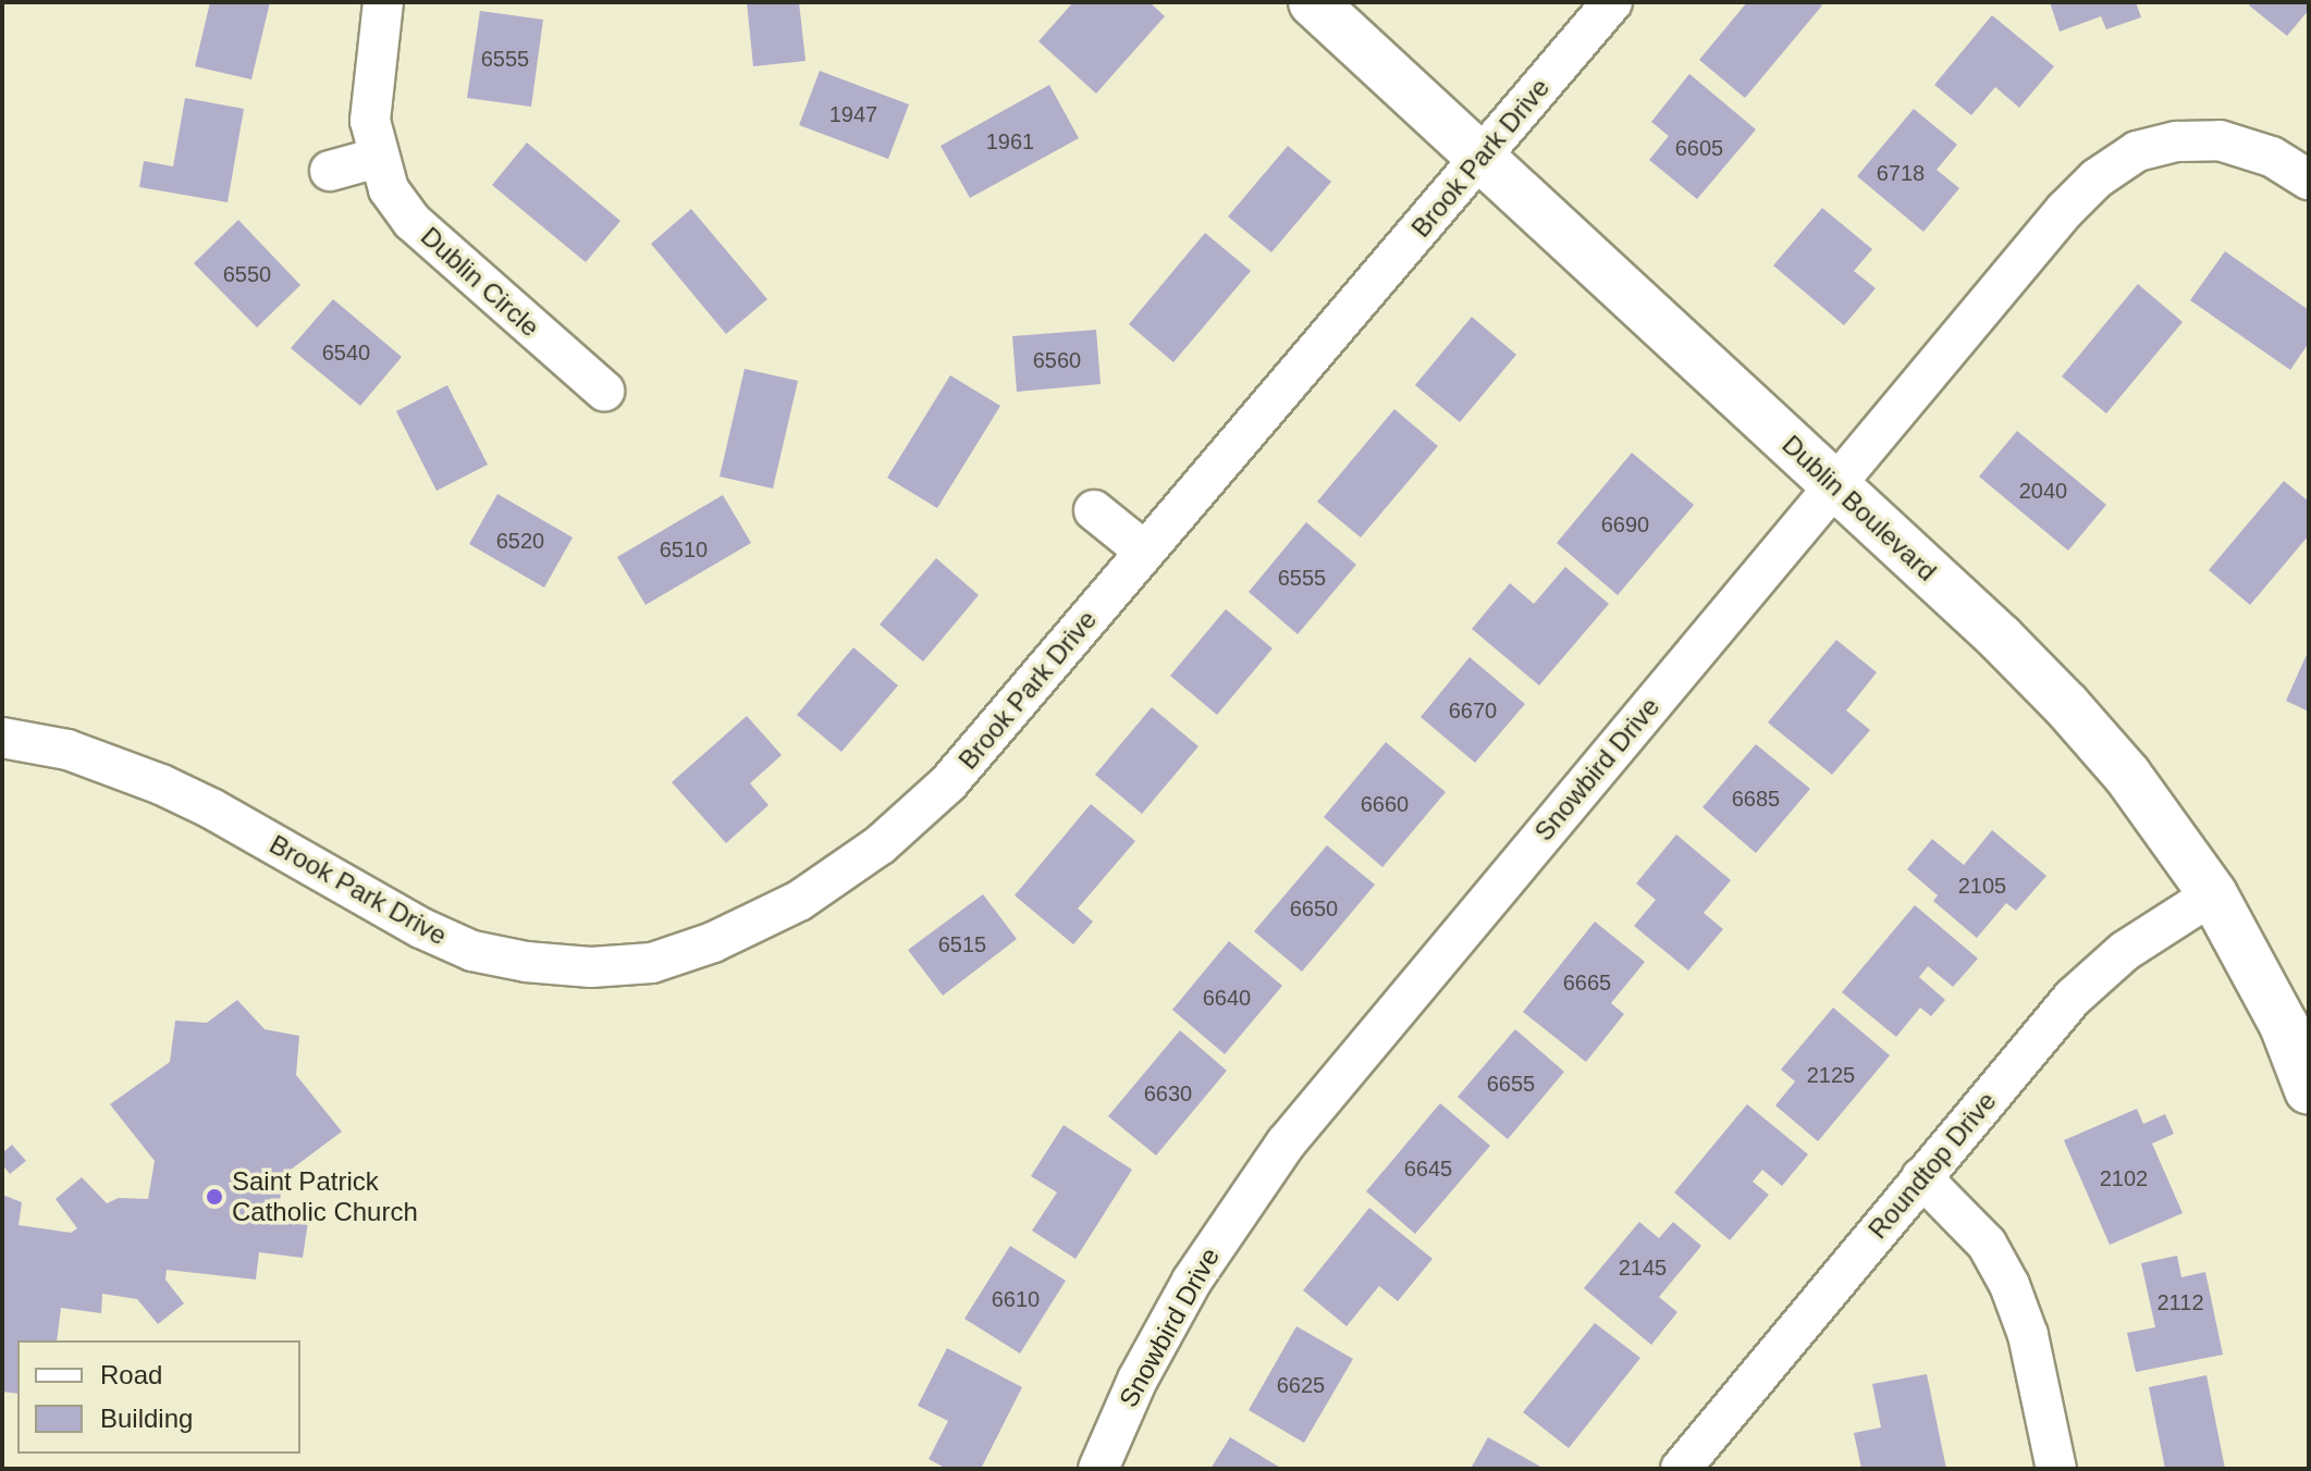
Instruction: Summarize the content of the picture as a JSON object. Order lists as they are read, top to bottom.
{
  "streets": {
    "main road": ["Dublin Boulevard"],
    "street": [
      "Brook Park Drive",
      "Dublin Circle",
      "Snowbird Drive",
      "Roundtop Drive"
    ]
  },
  "crossings": [
    ["Brook Park Drive", "Dublin Boulevard"],
    ["Dublin Boulevard", "Snowbird Drive"],
    ["Dublin Boulevard", "Roundtop Drive"]
  ],
  "places": ["Saint Patrick Catholic Church"],
  "house_numbers": [
    "6555",
    "1947",
    "1961",
    "6605",
    "6718",
    "6550",
    "6540",
    "6560",
    "2040",
    "6690",
    "6520",
    "6510",
    "6555",
    "6670",
    "6685",
    "6660",
    "2105",
    "6650",
    "6515",
    "6665",
    "6640",
    "2125",
    "6655",
    "6630",
    "6645",
    "2102",
    "2145",
    "6610",
    "2112",
    "6625"
  ],
  "legend": ["Road", "Building"]
}
